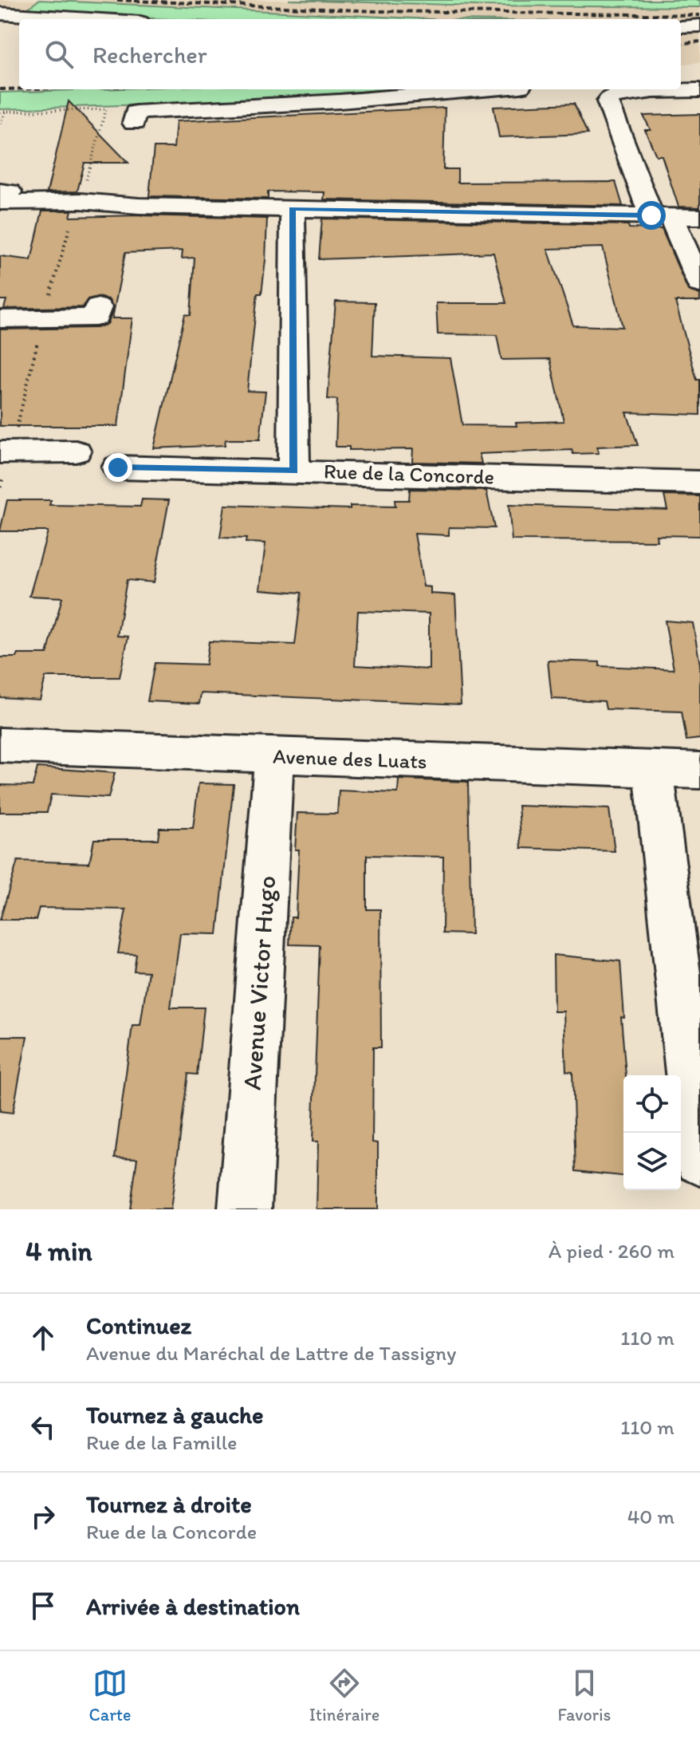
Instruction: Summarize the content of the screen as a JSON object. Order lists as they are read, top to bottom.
{
  "streets": {
    "street": ["Rue de la Concorde", "Avenue des Luats", "Avenue Victor Hugo"]
  },
  "crossings": [
    ["Avenue des Luats", "Avenue Victor Hugo"]
  ],
  "page": {
    "search": "Rechercher",
    "heading": ["4 min", "À pied · 260 m"],
    "list": [
      ["Continuez", "Avenue du Maréchal de Lattre de Tassigny", "110 m"],
      ["Tournez à gauche", "Rue de la Famille", "110 m"],
      ["Tournez à droite", "Rue de la Concorde", "40 m"],
      "Arrivée à destination"
    ],
    "nav": ["Carte", "Itinéraire", "Favoris"]
  }
}
